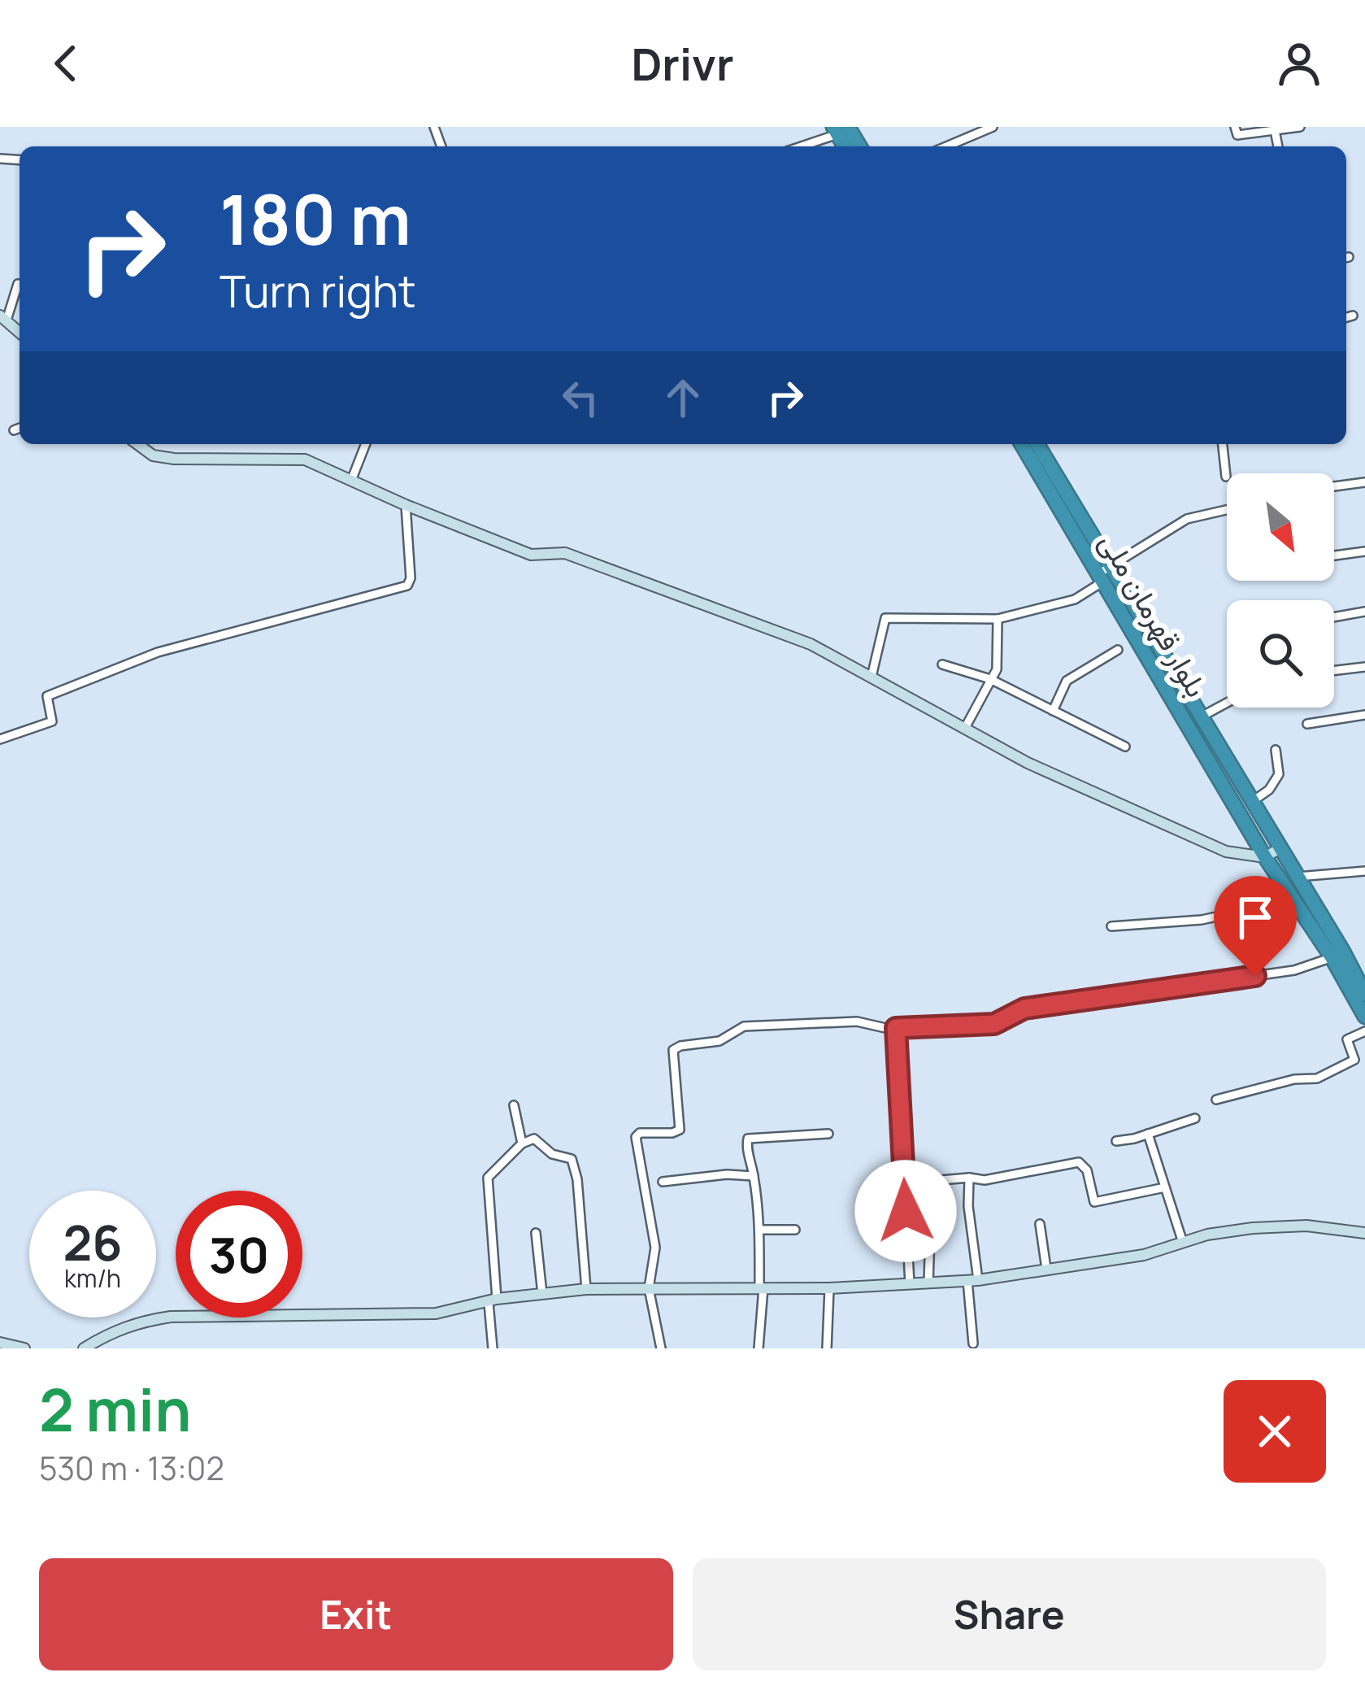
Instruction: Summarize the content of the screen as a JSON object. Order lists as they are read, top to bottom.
{
  "streets": {
    "highway": ["بلوار قهرمان ملی"]
  },
  "north": "bottom right",
  "page": {
    "header": "Drivr",
    "turn": ["180 m", "Turn right"],
    "speed": "26 km/h",
    "limit": "30",
    "heading": ["2 min", "530 m · 13:02"],
    "buttons": ["Exit", "Share"]
  }
}
